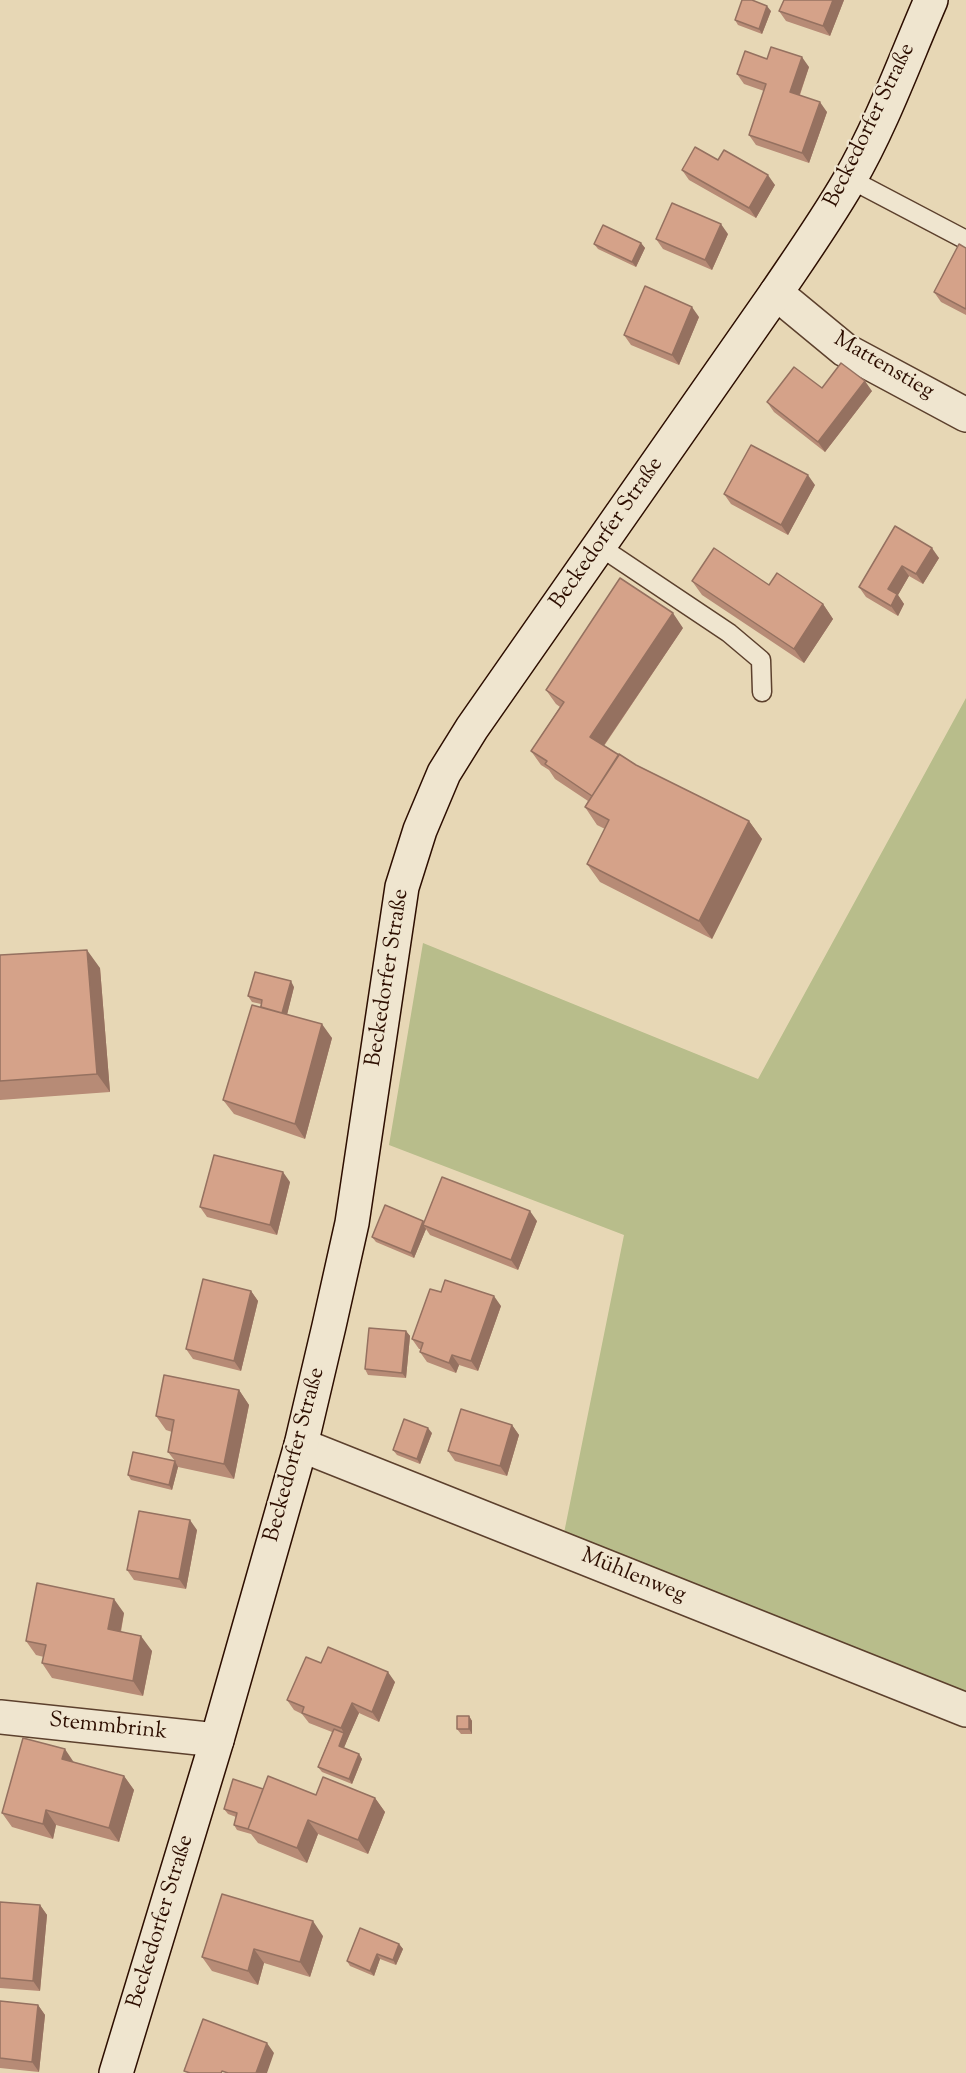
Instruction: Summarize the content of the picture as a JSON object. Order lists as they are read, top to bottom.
{
  "streets": {
    "street": [
      "Beckedorfer Straße",
      "Mattenstieg",
      "Mühlenweg",
      "Stemmbrink"
    ]
  },
  "crossings": [
    ["Beckedorfer Straße", "Mattenstieg"],
    ["Beckedorfer Straße", "Mühlenweg"],
    ["Beckedorfer Straße", "Stemmbrink"]
  ]
}
